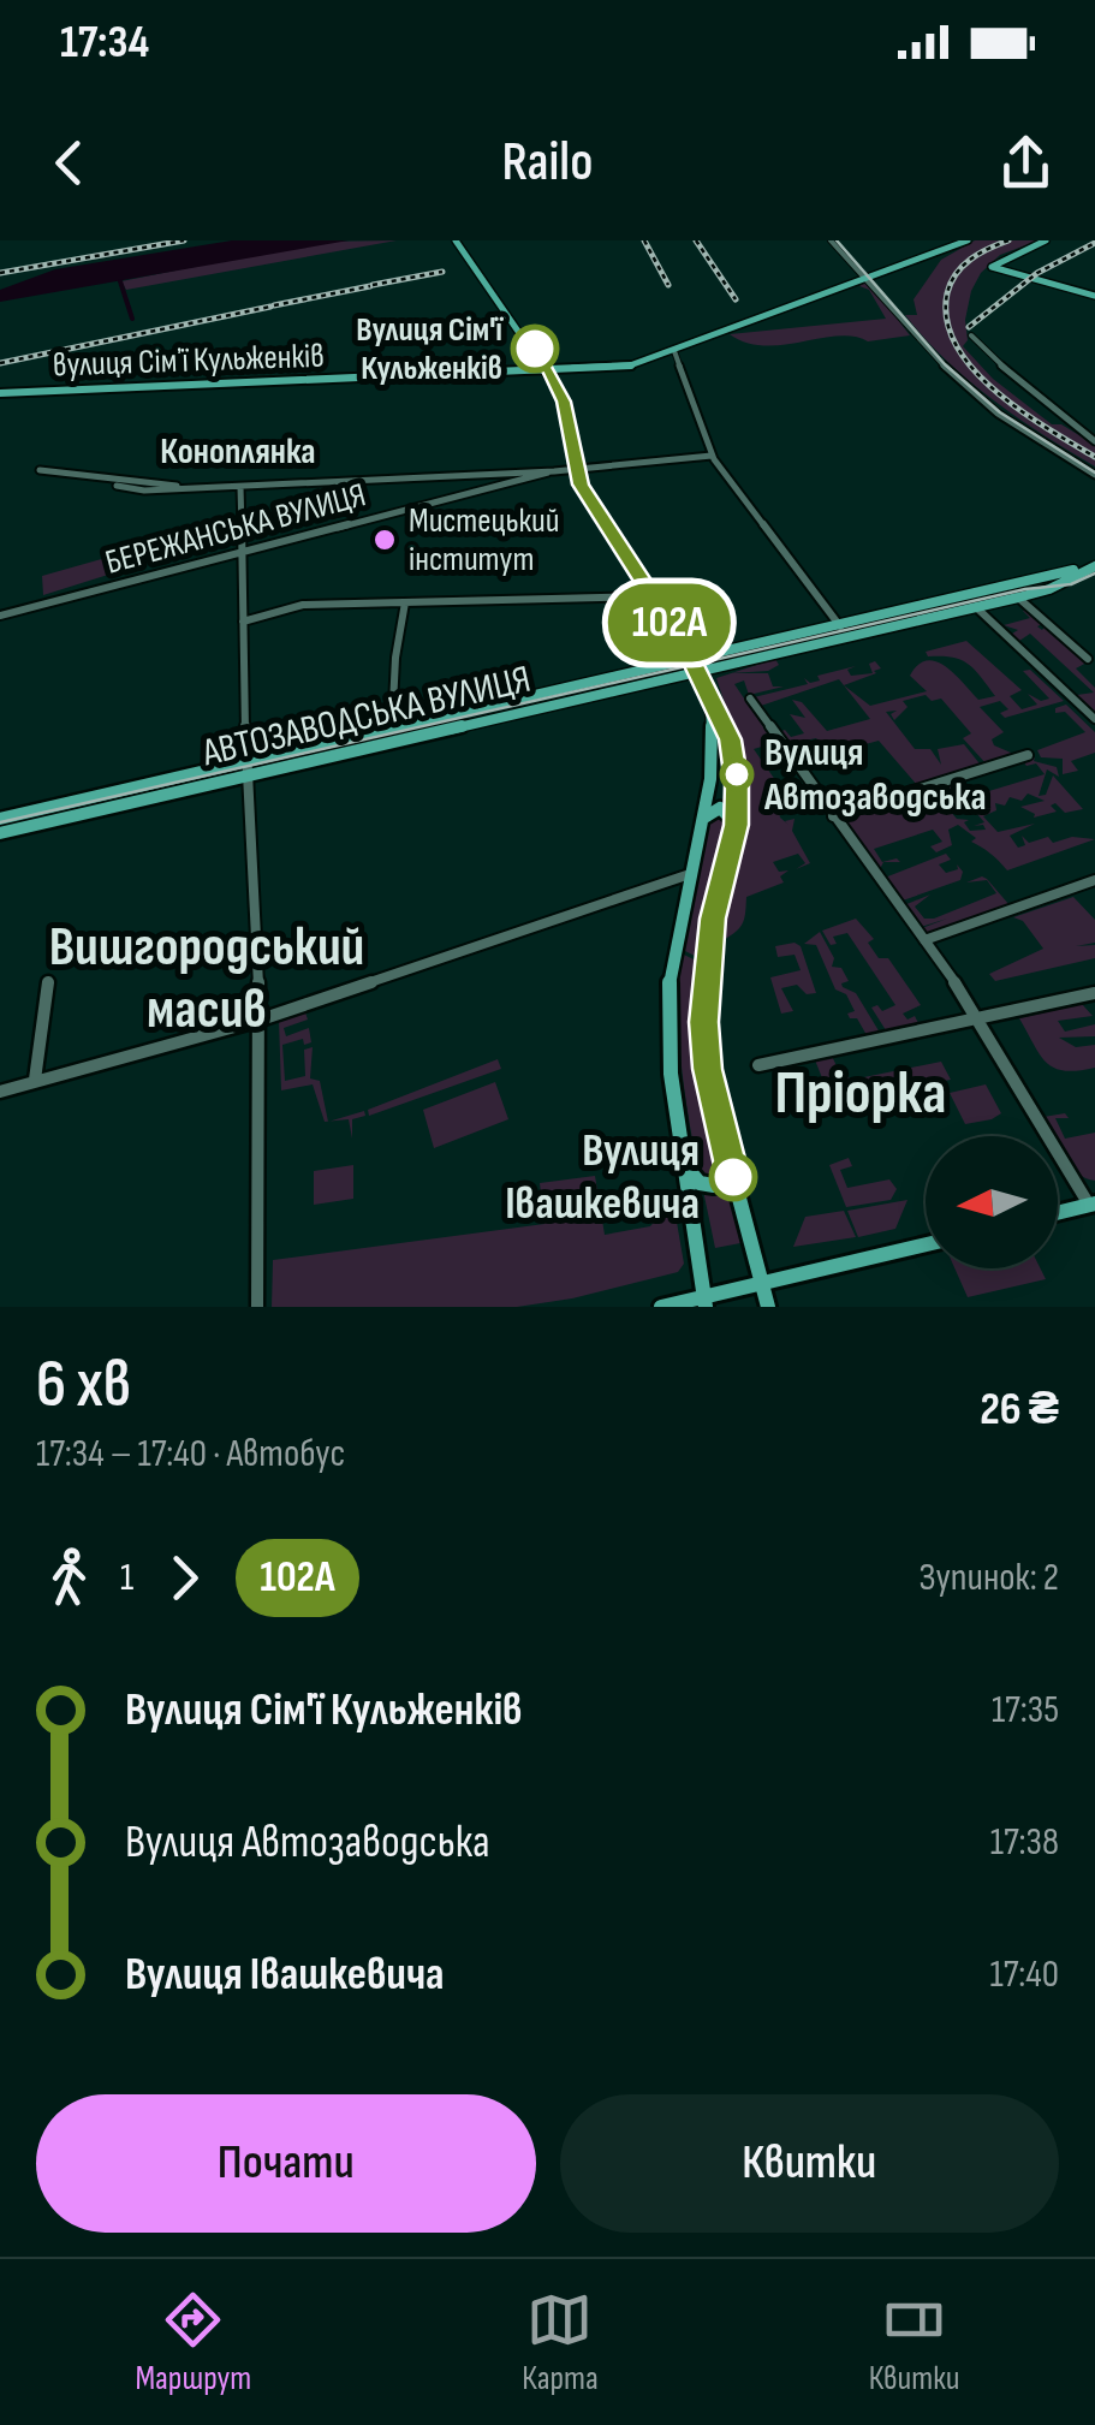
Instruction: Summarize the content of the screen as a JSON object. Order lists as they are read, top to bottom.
{
  "streets": {
    "main road": ["вулиця Сімʼї Кульженків", "АВТОЗАВОДСЬКА ВУЛИЦЯ"],
    "street": ["БЕРЕЖАНСЬКА ВУЛИЦЯ"]
  },
  "districts": ["Коноплянка", "Вишгородський масив", "Пріорка"],
  "places": [
    "Вулиця Сім'ї Кульженків",
    "Мистецький інститут",
    "Вулиця Автозаводська",
    "Вулиця Івашкевича"
  ],
  "lines": ["bus line 102А"],
  "north": "left",
  "page": {
    "status": "17:34",
    "header": "Railo",
    "on_map": "102А",
    "heading": ["6 хв", "17:34 – 17:40 · Автобус", "26 ₴"],
    "legs": ["1", "102А", "Зупинок: 2"],
    "list": [
      {
        "name": "Вулиця Сім'ї Кульженків",
        "value": "17:35"
      },
      {
        "name": "Вулиця Автозаводська",
        "value": "17:38"
      },
      {
        "name": "Вулиця Івашкевича",
        "value": "17:40"
      }
    ],
    "buttons": ["Почати", "Квитки"],
    "tabs": ["Маршрут", "Карта", "Квитки"]
  }
}
